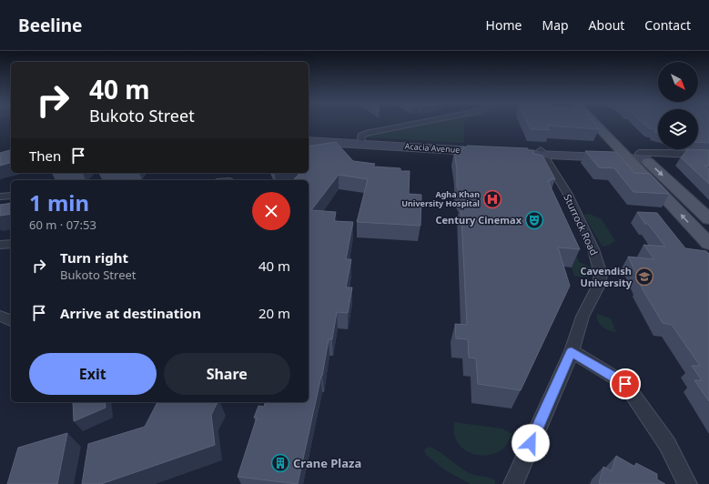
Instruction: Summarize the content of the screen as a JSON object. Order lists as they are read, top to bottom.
{
  "streets": {
    "main road": ["Acacia Avenue"],
    "street": ["Sturrock Road"]
  },
  "crossings": [
    ["Acacia Avenue", "Sturrock Road"]
  ],
  "places": {
    "hospital": ["Agha Khan University Hospital"],
    "theatre": ["Century Cinemax"],
    "school or university": ["Cavendish University"],
    "building": ["Crane Plaza"]
  },
  "north": "bottom right",
  "page": {
    "header": "Beeline",
    "nav": [
      "Home",
      "Map",
      "About",
      "Contact"
    ],
    "turn": ["40 m", "Bukoto Street"],
    "then": "Then",
    "heading": ["1 min", "60 m · 07:53"],
    "list": [
      {
        "name": "Turn right",
        "note": "Bukoto Street",
        "value": "40 m"
      },
      {
        "name": "Arrive at destination",
        "value": "20 m"
      }
    ],
    "buttons": ["Exit", "Share"]
  }
}
